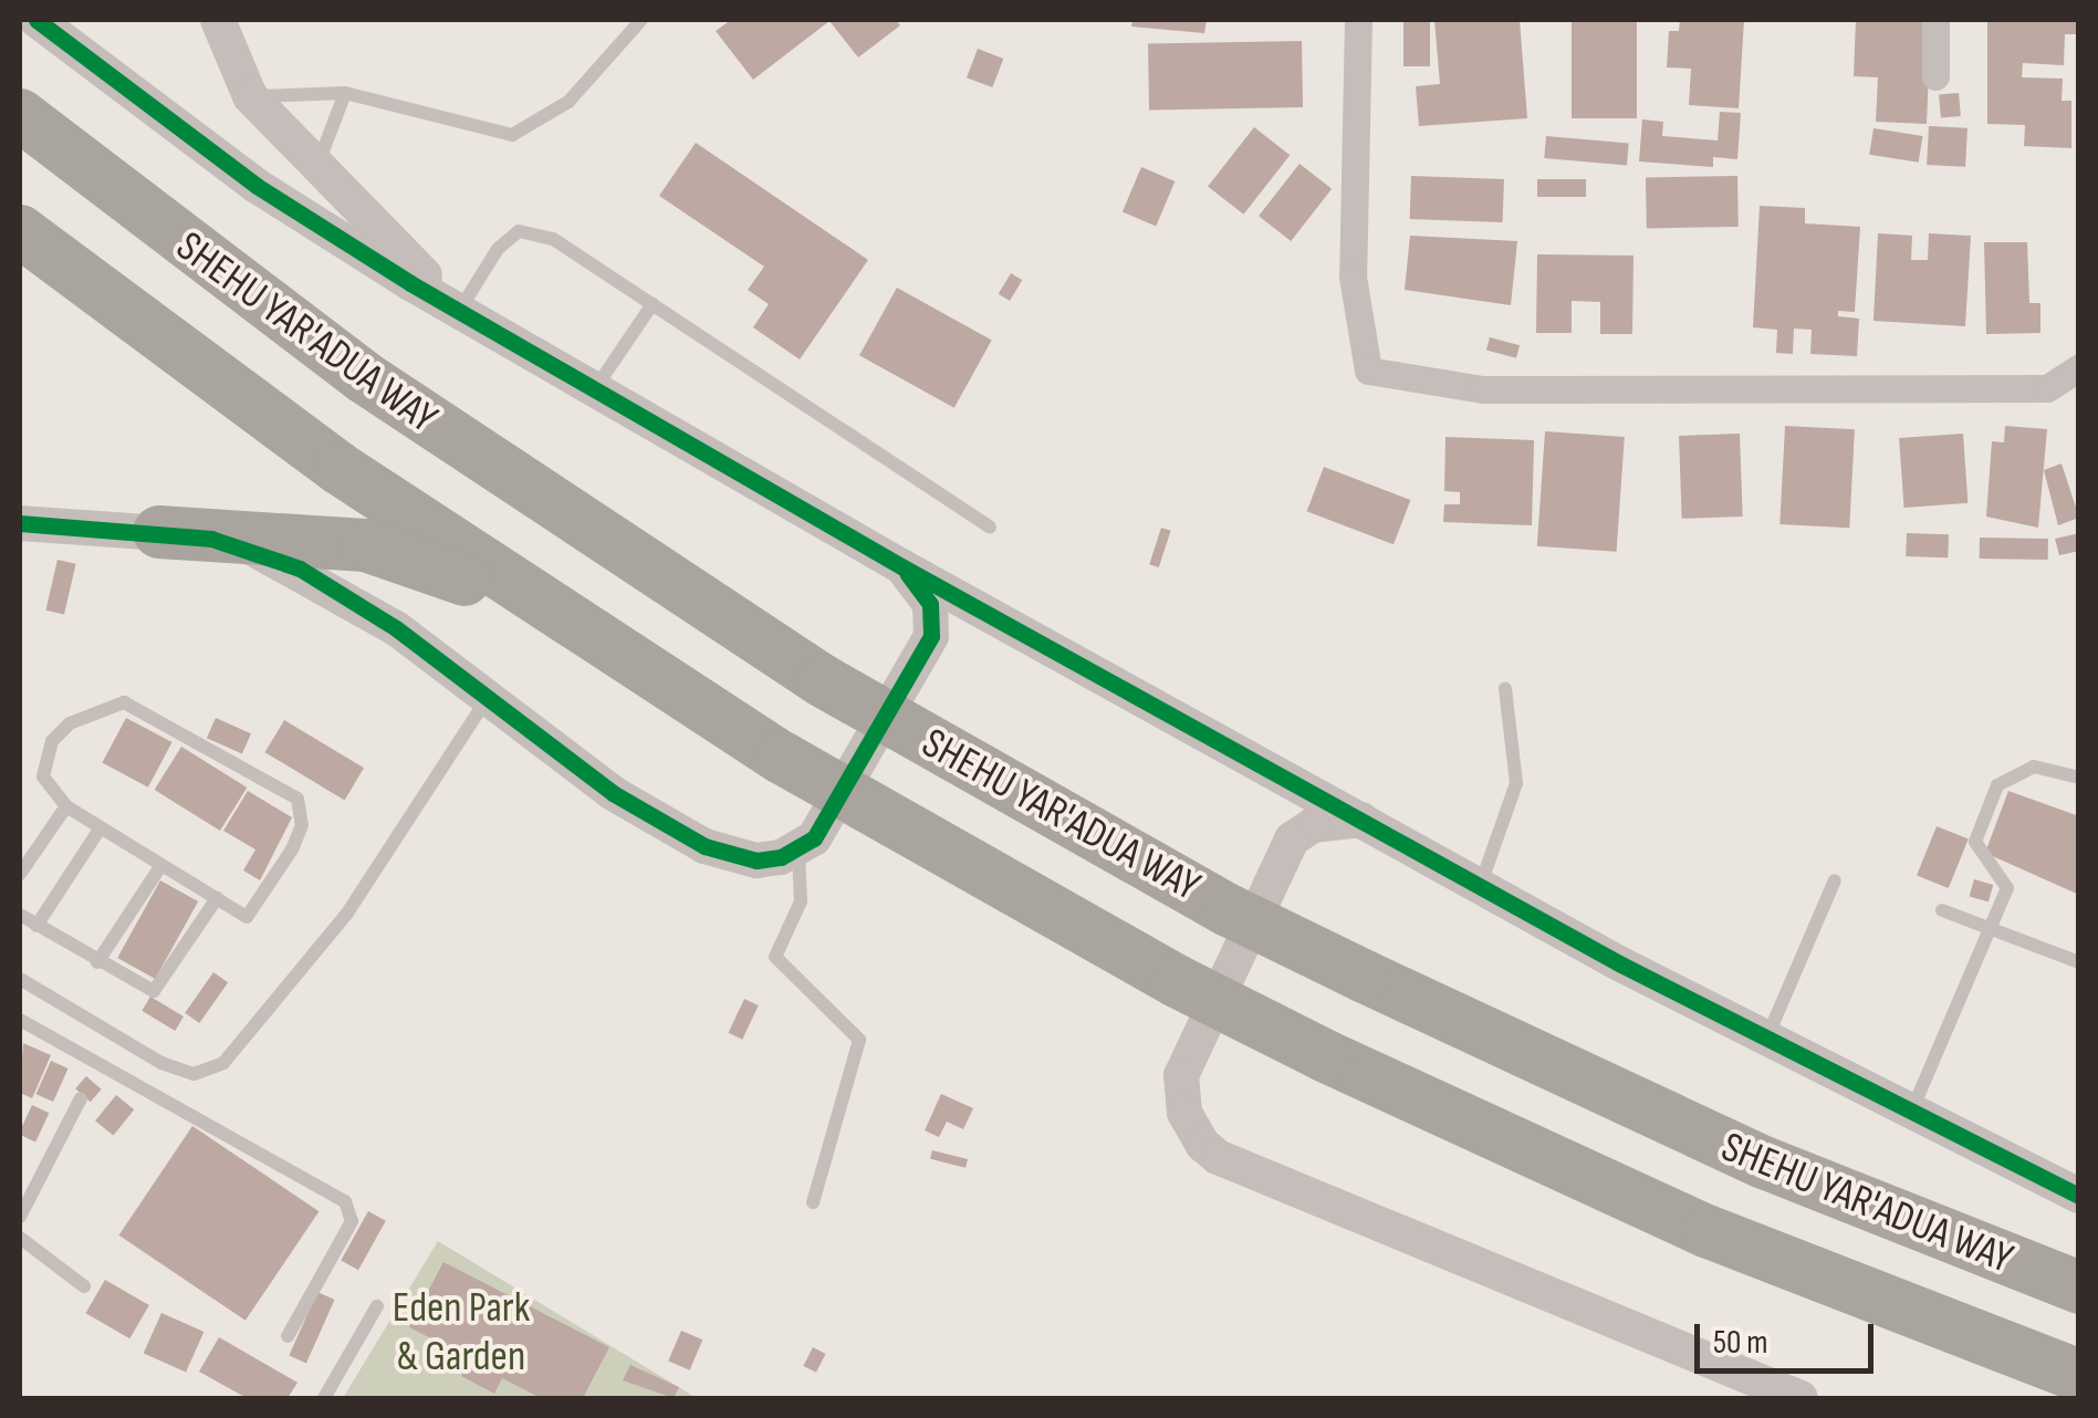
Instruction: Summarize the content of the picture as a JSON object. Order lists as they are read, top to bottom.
{
  "streets": {
    "highway": ["SHEHU YAR'ADUA WAY"]
  },
  "parks": ["Eden Park & Garden"],
  "scale_bar": "50 m"
}
